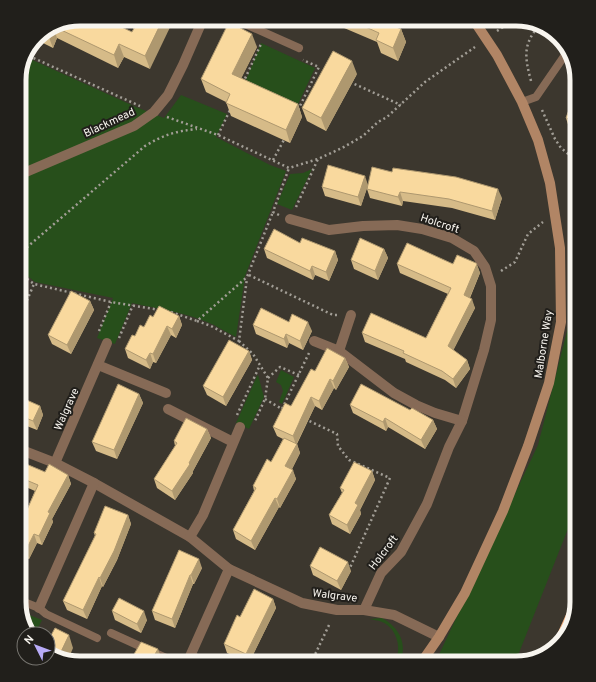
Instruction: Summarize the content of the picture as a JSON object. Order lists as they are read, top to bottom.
{
  "streets": {
    "street": [
      "Blackmead",
      "Holcroft",
      "Malborne Way",
      "Walgrave"
    ]
  },
  "crossings": [
    ["Holcroft", "Walgrave"],
    ["Malborne Way", "Walgrave"]
  ],
  "north": "top left"
}
